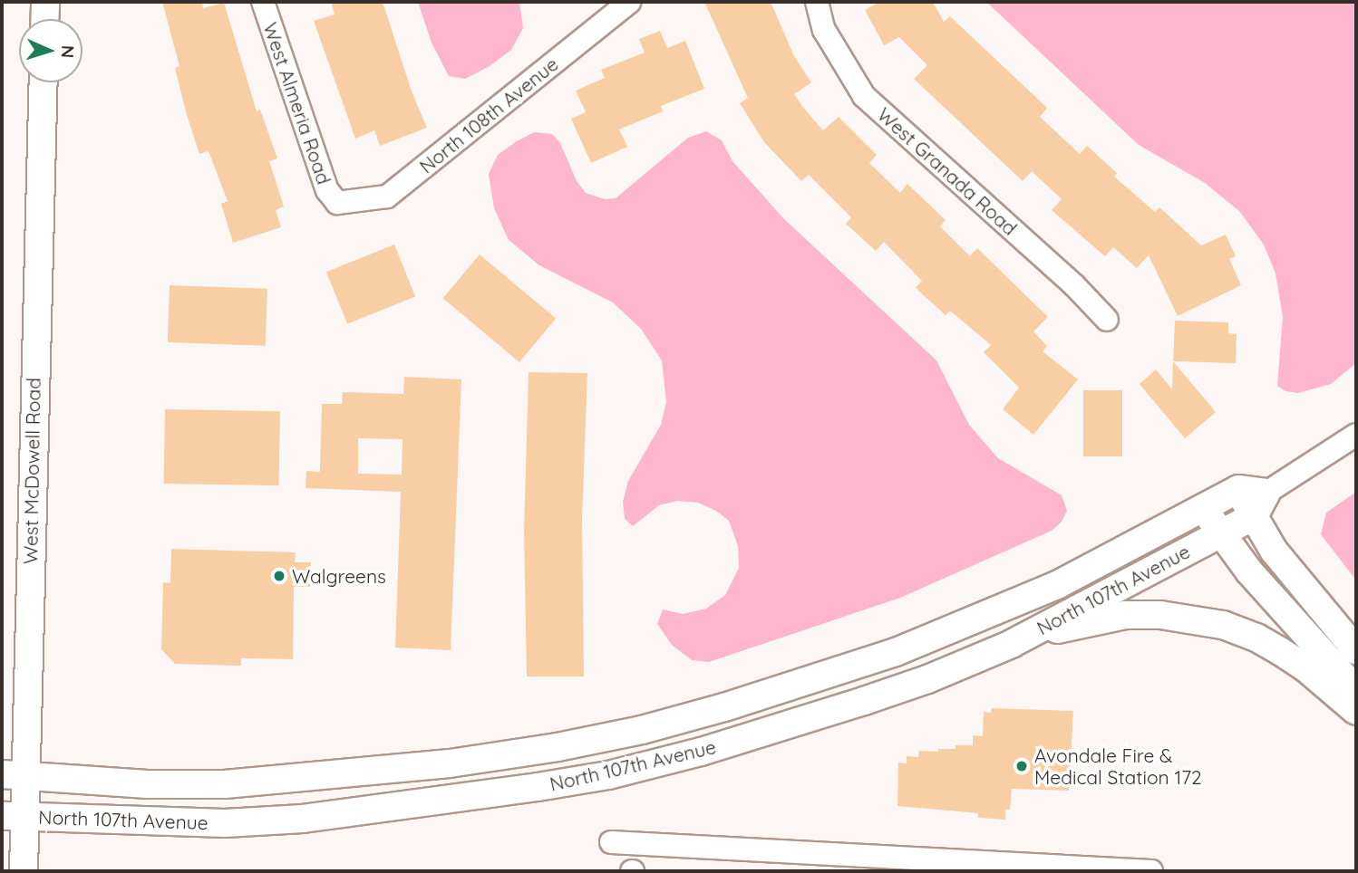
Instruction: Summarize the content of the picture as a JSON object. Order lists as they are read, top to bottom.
{
  "streets": {
    "main road": ["West McDowell Road", "North 107th Avenue"],
    "street": ["West Almeria Road", "North 108th Avenue", "West Granada Road"]
  },
  "crossings": [
    ["West Almeria Road", "North 108th Avenue"],
    ["West McDowell Road", "North 107th Avenue"]
  ],
  "places": ["Walgreens", "Avondale Fire & Medical Station 172"],
  "north": "right"
}
